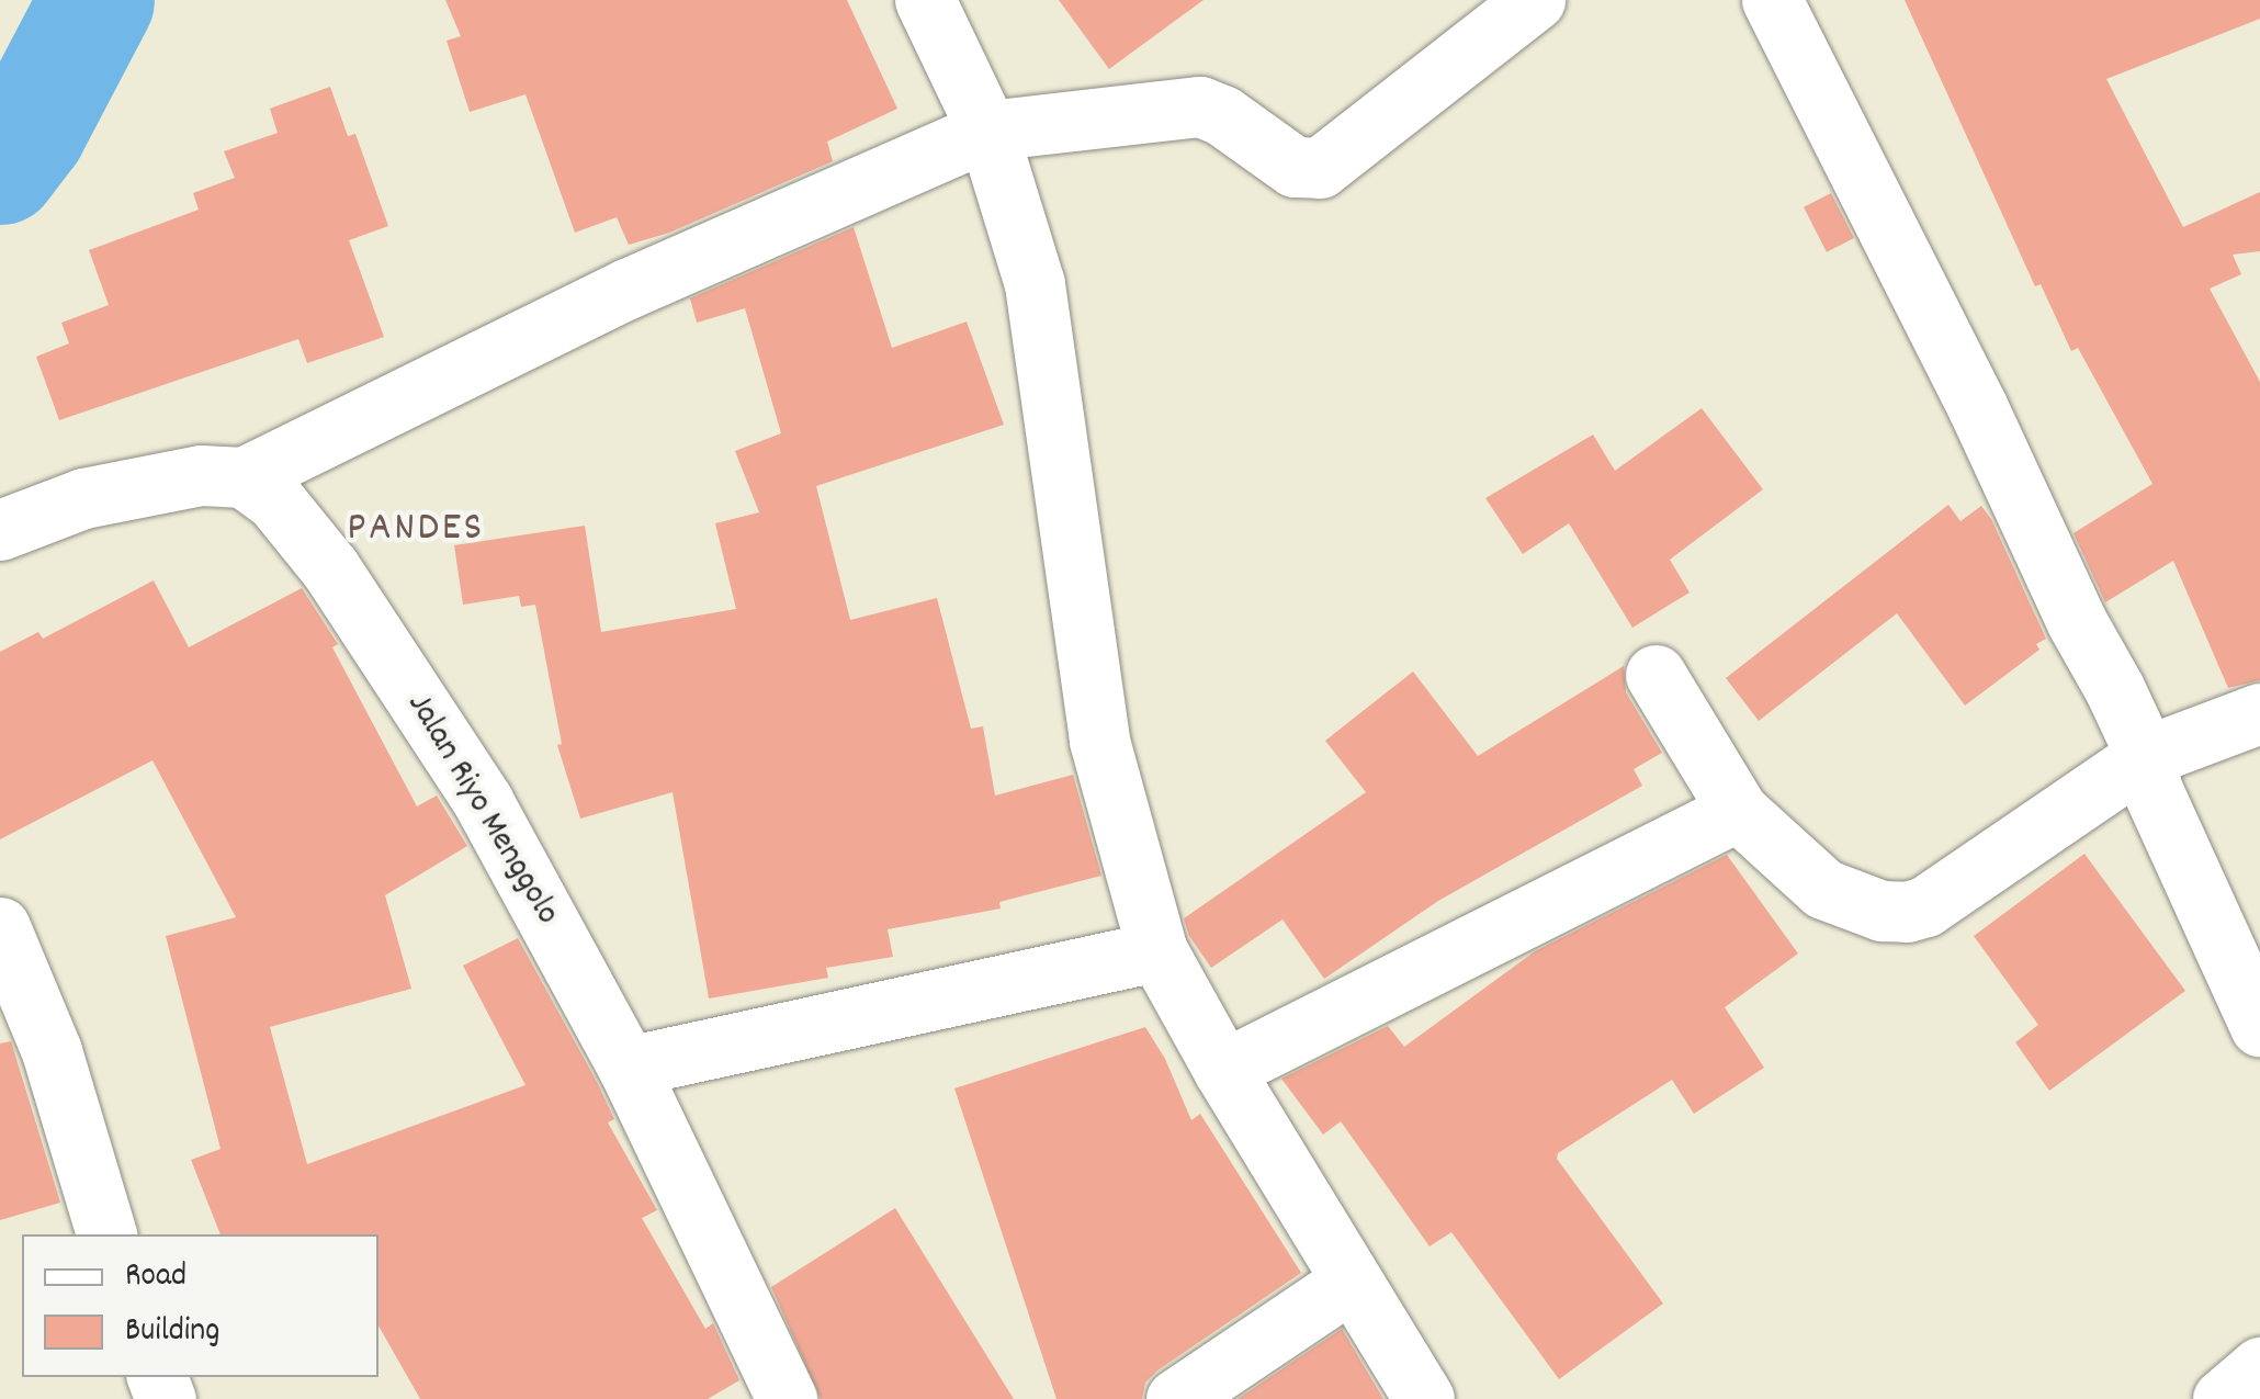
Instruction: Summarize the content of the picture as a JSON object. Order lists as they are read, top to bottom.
{
  "streets": {
    "street": ["Jalan Riyo Menggolo"]
  },
  "districts": ["PANDES"],
  "legend": ["Road", "Building"]
}
